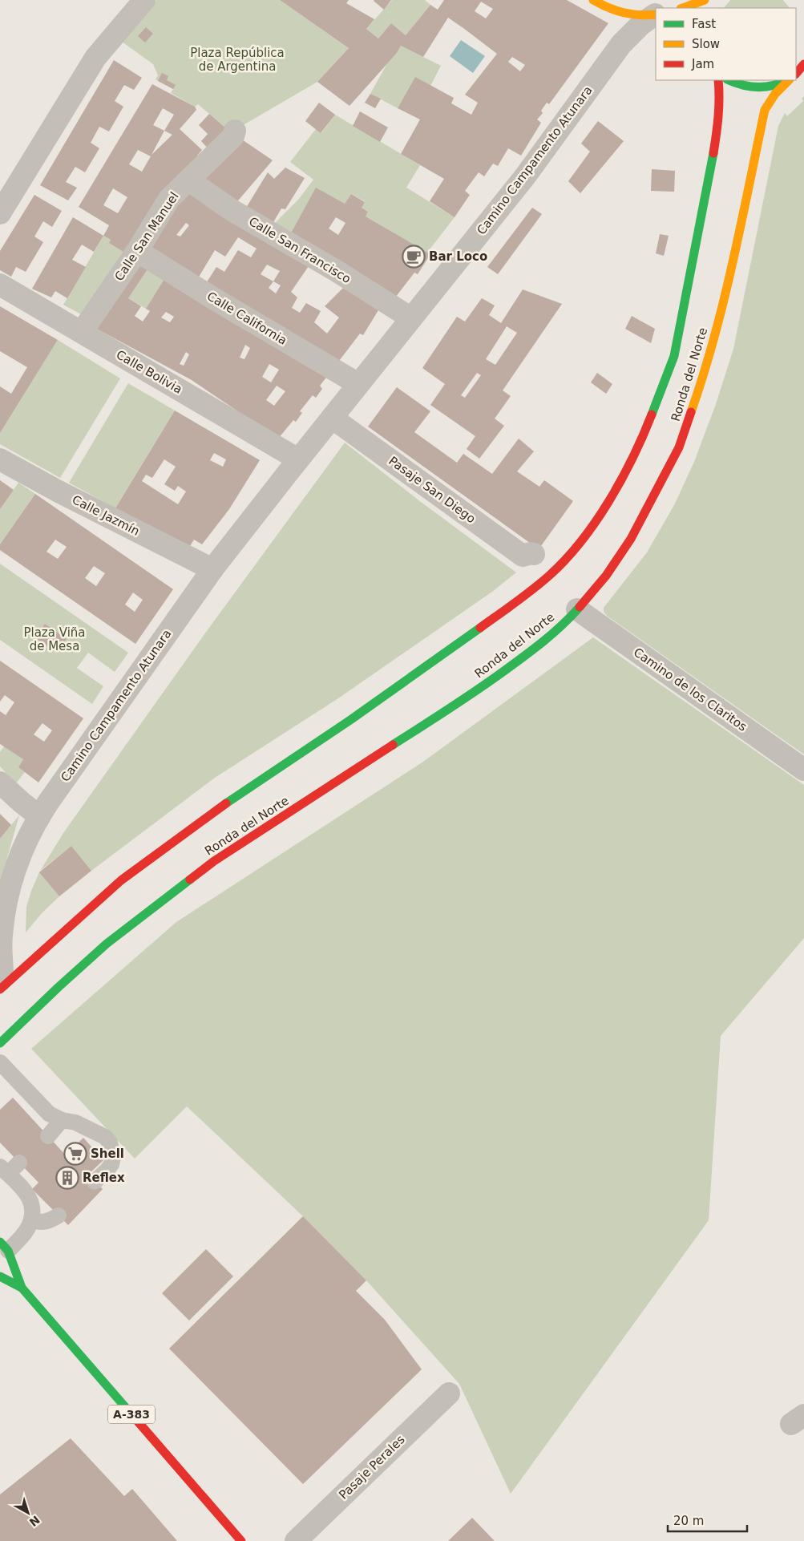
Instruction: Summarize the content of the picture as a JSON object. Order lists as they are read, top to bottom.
{
  "streets": {
    "main road": ["Ronda del Norte", "A-383"],
    "street": [
      "Camino Campamento Atunara",
      "Calle San Manuel",
      "Calle San Francisco",
      "Calle California",
      "Calle Bolivia",
      "Pasaje San Diego",
      "Calle Jazmín",
      "Camino de los Claritos",
      "Pasaje Perales"
    ]
  },
  "crossings": [
    ["Camino Campamento Atunara", "Calle San Francisco"],
    ["Camino Campamento Atunara", "Calle California"],
    ["Camino Campamento Atunara", "Calle Bolivia"],
    ["Camino Campamento Atunara", "Pasaje San Diego"],
    ["Camino Campamento Atunara", "Calle Jazmín"],
    ["Calle San Manuel", "Calle San Francisco"],
    ["Calle San Manuel", "Calle California"],
    ["Calle San Manuel", "Calle Bolivia"],
    ["Ronda del Norte", "Pasaje San Diego"],
    ["Ronda del Norte", "Camino de los Claritos"]
  ],
  "parks": ["Plaza República de Argentina", "Plaza Viña de Mesa"],
  "places": {
    "cafe": ["Bar Loco"],
    "supermarket": ["Shell"],
    "building": ["Reflex"]
  },
  "legend": ["Fast", "Slow", "Jam"],
  "scale_bar": "20 m",
  "north": "bottom right"
}
